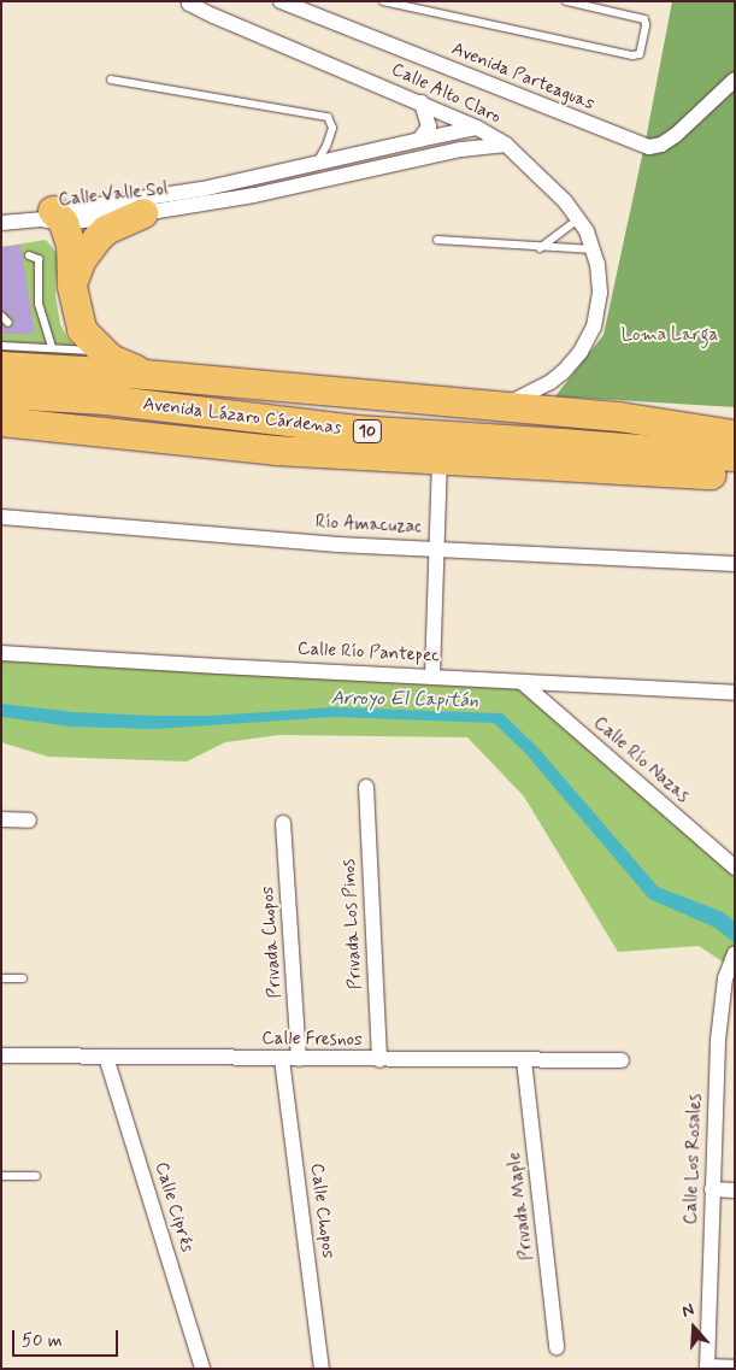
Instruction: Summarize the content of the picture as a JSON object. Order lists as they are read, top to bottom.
{
  "streets": {
    "highway": ["Avenida Lázaro Cárdenas", "10"],
    "street": [
      "Avenida Parteaguas",
      "Calle Alto Claro",
      "Calle Valle Sol",
      "Río Amacuzac",
      "Calle Río Pantepec",
      "Calle Río Nazas",
      "Privada Los Pinos",
      "Privada Chopos",
      "Calle Fresnos",
      "Calle Los Rosales",
      "Privada Maple",
      "Calle Ciprés",
      "Calle Chopos"
    ]
  },
  "crossings": [
    ["Calle Alto Claro", "Calle Valle Sol"],
    ["Calle Río Pantepec", "Calle Río Nazas"],
    ["Privada Los Pinos", "Calle Fresnos"],
    ["Privada Chopos", "Calle Fresnos"],
    ["Calle Fresnos", "Privada Maple"],
    ["Calle Fresnos", "Calle Ciprés"],
    ["Calle Fresnos", "Calle Chopos"]
  ],
  "water": ["Arroyo El Capitán"],
  "parks": ["Loma Larga"],
  "scale_bar": "50 m",
  "north": "top"
}
